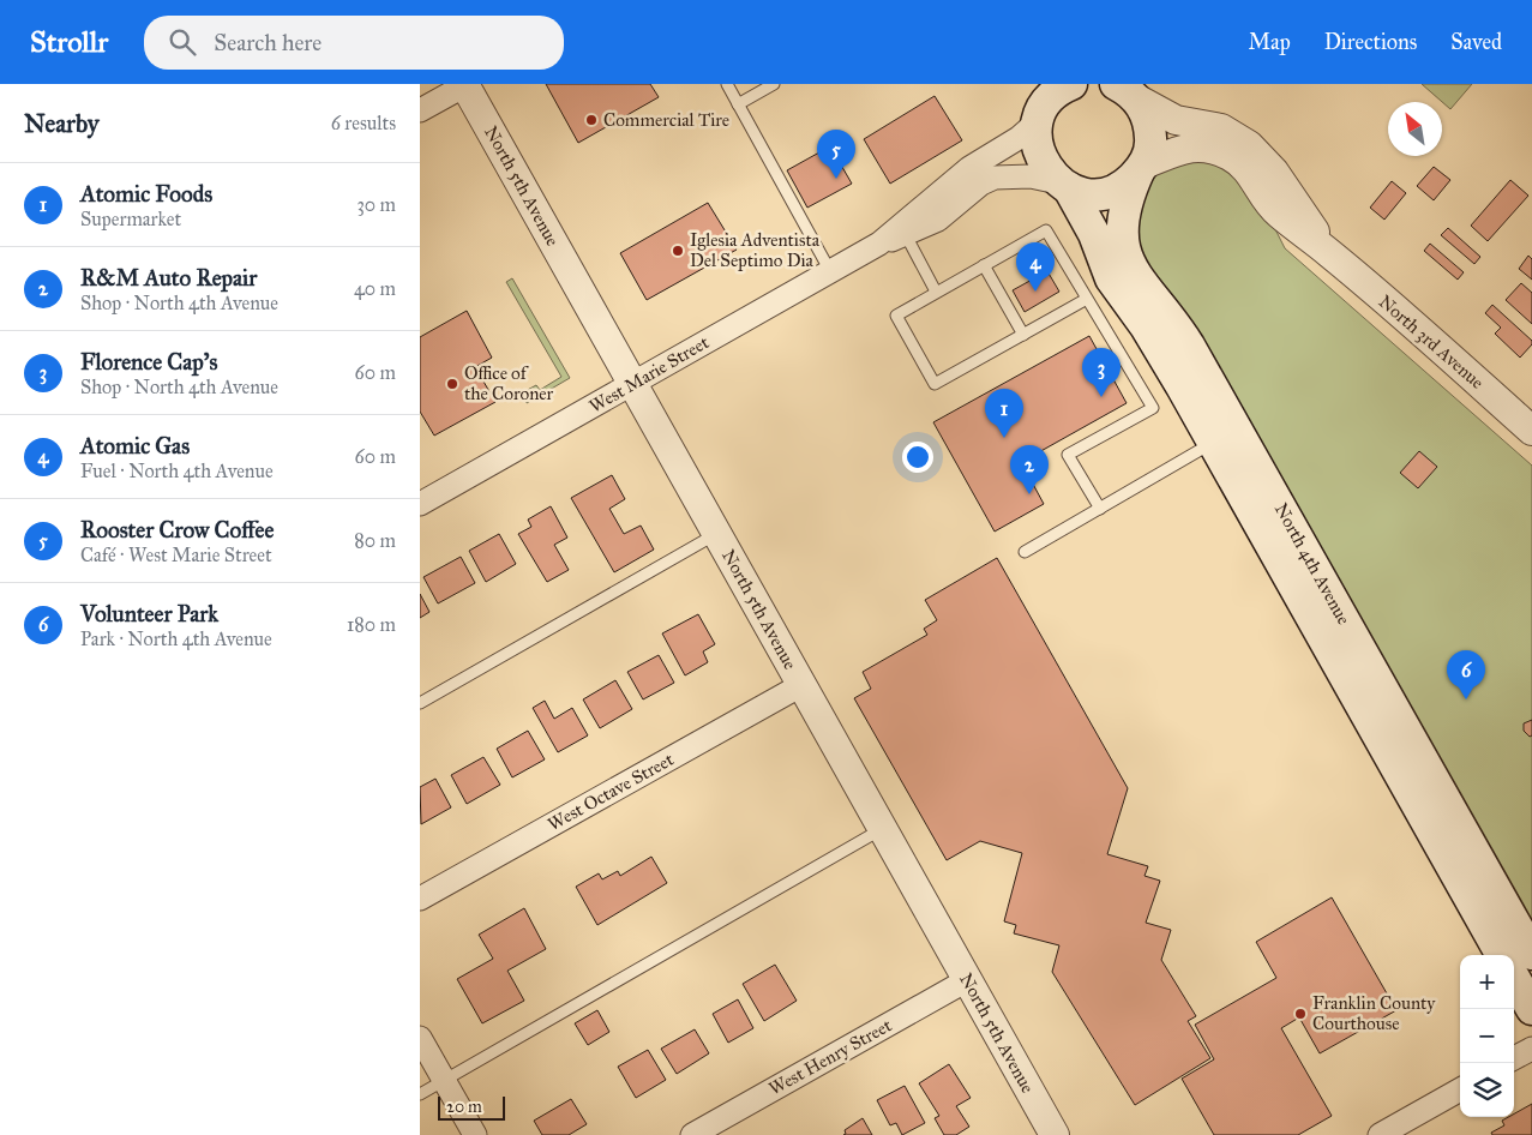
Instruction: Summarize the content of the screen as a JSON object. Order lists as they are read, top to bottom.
{
  "streets": {
    "main road": ["North 4th Avenue"],
    "street": [
      "North 5th Avenue",
      "North 3rd Avenue",
      "West Marie Street",
      "West Octave Street",
      "West Henry Street"
    ]
  },
  "crossings": [
    ["North 5th Avenue", "West Marie Street"],
    ["North 5th Avenue", "West Octave Street"],
    ["North 5th Avenue", "West Henry Street"],
    ["North 3rd Avenue", "North 4th Avenue"],
    ["West Marie Street", "North 4th Avenue"]
  ],
  "places": [
    "Commercial Tire",
    "Iglesia Adventista Del Septimo Dia",
    "Office of the Coroner",
    "Franklin County Courthouse"
  ],
  "scale_bar": "20 m",
  "north": "top left",
  "page": {
    "header": "Strollr",
    "search": "Search here",
    "nav": ["Map", "Directions", "Saved"],
    "heading": ["Nearby", "6 results"],
    "pins": [
      "5",
      "4",
      "3",
      "1",
      "2",
      "6"
    ],
    "list": [
      {
        "mark": "1",
        "name": "Atomic Foods",
        "note": "Supermarket",
        "value": "30 m"
      },
      {
        "mark": "2",
        "name": "R&M Auto Repair",
        "note": "Shop · North 4th Avenue",
        "value": "40 m"
      },
      {
        "mark": "3",
        "name": "Florence Cap's",
        "note": "Shop · North 4th Avenue",
        "value": "60 m"
      },
      {
        "mark": "4",
        "name": "Atomic Gas",
        "note": "Fuel · North 4th Avenue",
        "value": "60 m"
      },
      {
        "mark": "5",
        "name": "Rooster Crow Coffee",
        "note": "Café · West Marie Street",
        "value": "80 m"
      },
      {
        "mark": "6",
        "name": "Volunteer Park",
        "note": "Park · North 4th Avenue",
        "value": "180 m"
      }
    ],
    "map_buttons": ["+", "−"],
    "scale": "20 m"
  }
}
